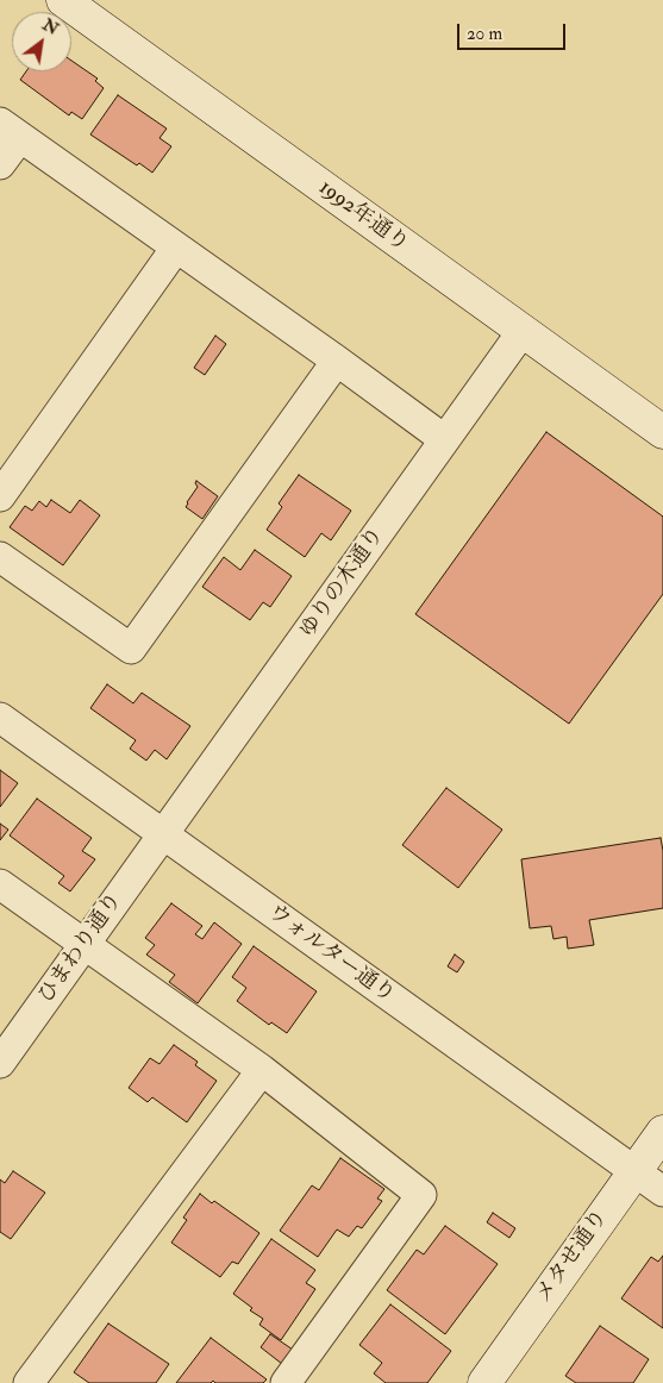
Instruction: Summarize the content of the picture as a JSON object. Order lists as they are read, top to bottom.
{
  "streets": {
    "street": [
      "1992年通り",
      "ゆりの木通り",
      "ひまわり通り",
      "ウォルター通り",
      "メタせ通り"
    ]
  },
  "crossings": [
    ["1992年通り", "ゆりの木通り"],
    ["ゆりの木通り", "ひまわり通り"],
    ["ゆりの木通り", "ウォルター通り"],
    ["ひまわり通り", "ウォルター通り"],
    ["ウォルター通り", "メタせ通り"]
  ],
  "scale_bar": "20 m",
  "north": "top right"
}
